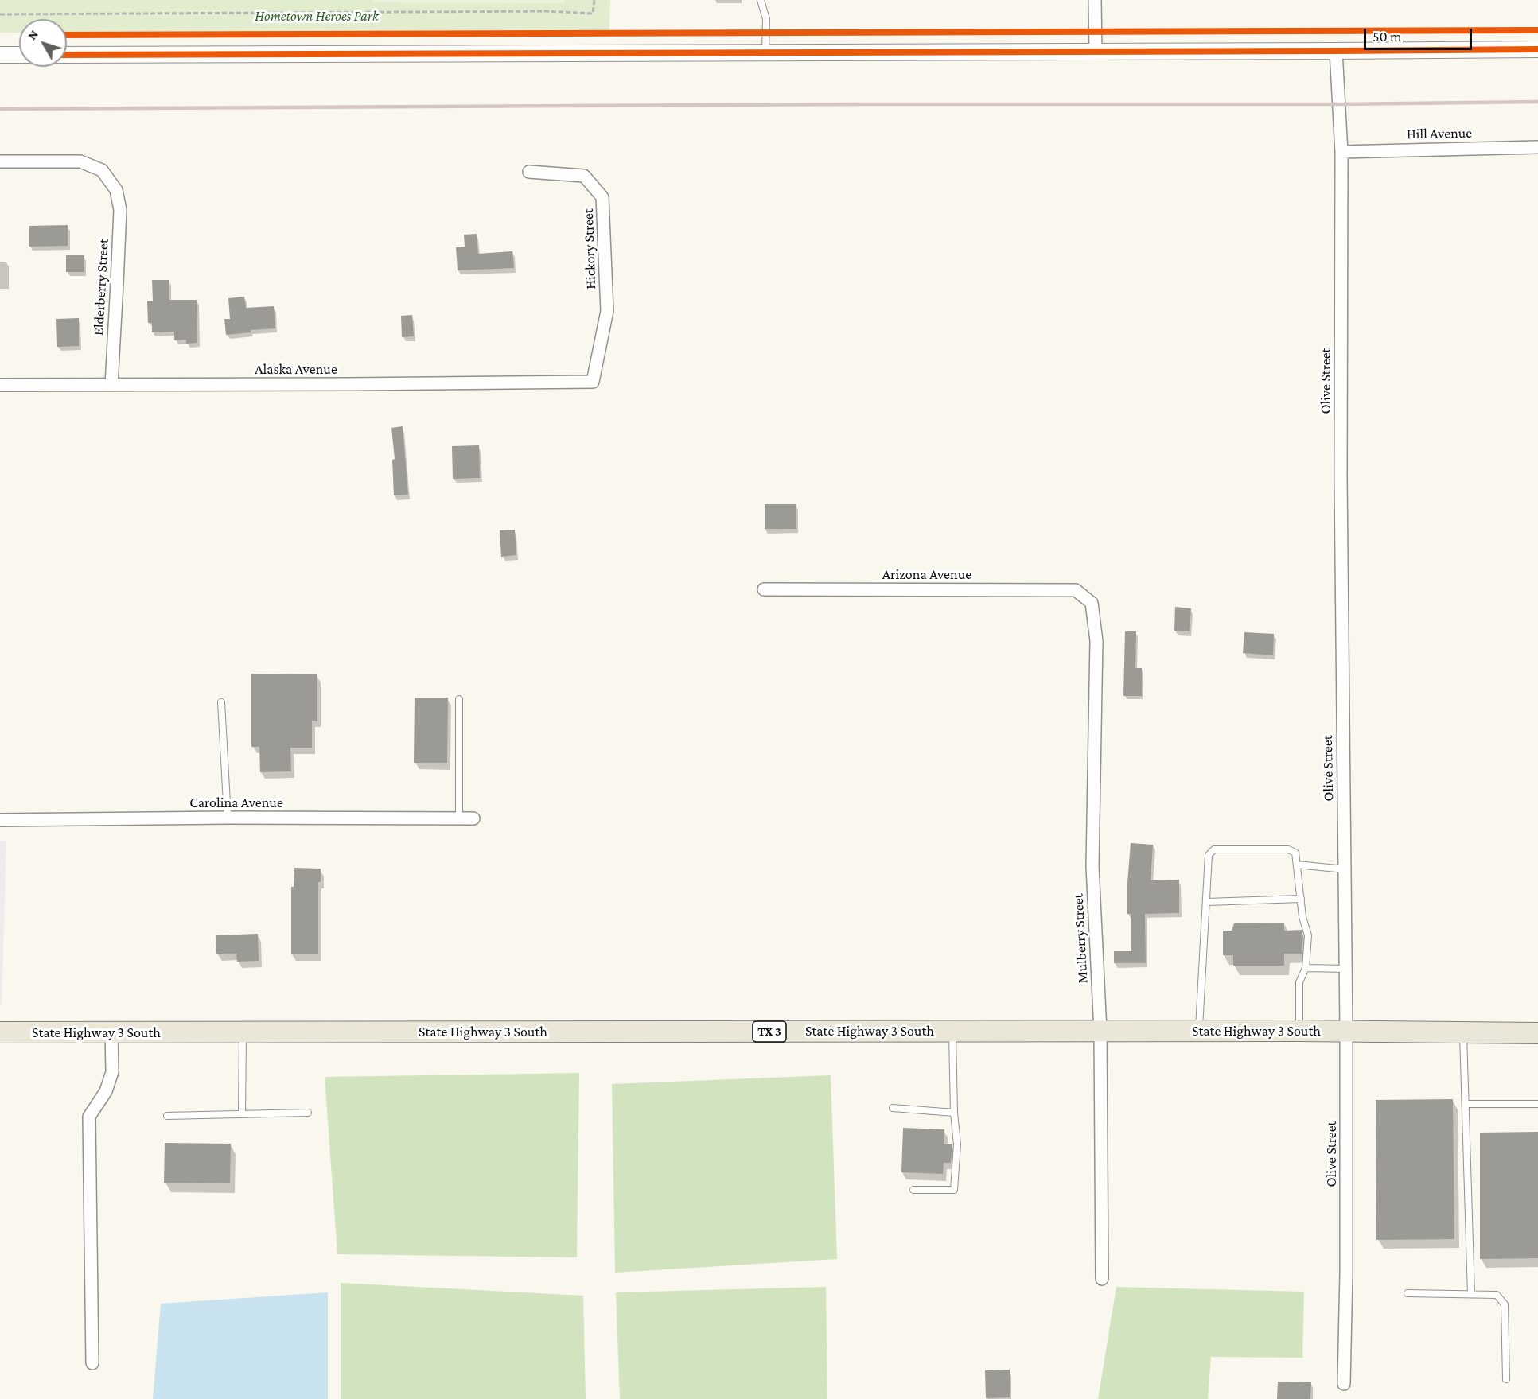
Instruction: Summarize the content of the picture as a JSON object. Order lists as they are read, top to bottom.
{
  "streets": {
    "main road": ["State Highway 3 South", "TX 3"],
    "street": [
      "Hill Avenue",
      "Hickory Street",
      "Elderberry Street",
      "Alaska Avenue",
      "Olive Street",
      "Arizona Avenue",
      "Carolina Avenue",
      "Mulberry Street"
    ]
  },
  "crossings": [
    ["Hill Avenue", "Olive Street"],
    ["Hickory Street", "Alaska Avenue"],
    ["Elderberry Street", "Alaska Avenue"],
    ["Olive Street", "State Highway 3 South"],
    ["Arizona Avenue", "Mulberry Street"],
    ["Mulberry Street", "State Highway 3 South"]
  ],
  "parks": ["Hometown Heroes Park"],
  "scale_bar": "50 m",
  "north": "top left"
}
